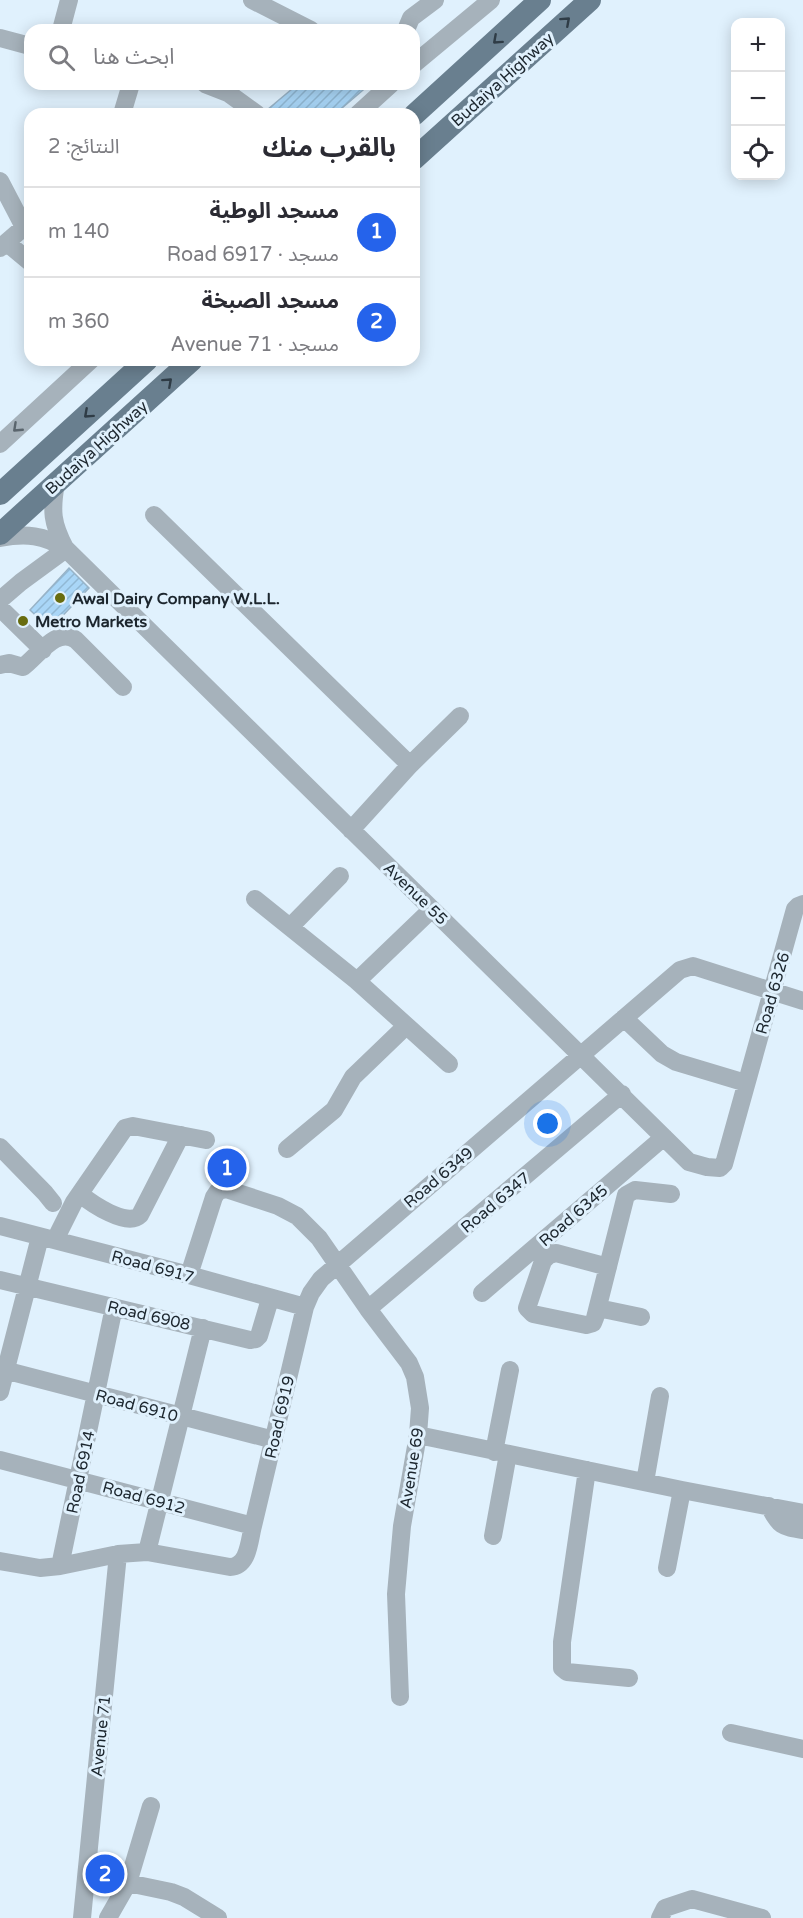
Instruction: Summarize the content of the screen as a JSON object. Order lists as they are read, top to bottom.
{
  "streets": {
    "main road": ["Budaiya Highway"],
    "street": [
      "Avenue 55",
      "Road 6326",
      "Road 6349",
      "Road 6347",
      "Road 6345",
      "Road 6917",
      "Road 6908",
      "Road 6910",
      "Road 6919",
      "Avenue 69",
      "Road 6914",
      "Road 6912",
      "Avenue 71"
    ]
  },
  "crossings": [
    ["Budaiya Highway", "Avenue 55"],
    ["Avenue 55", "Road 6326"],
    ["Avenue 55", "Road 6349"],
    ["Avenue 55", "Road 6347"],
    ["Avenue 55", "Road 6345"],
    ["Road 6326", "Road 6345"],
    ["Road 6349", "Road 6917"],
    ["Road 6349", "Road 6919"],
    ["Road 6349", "Avenue 69"],
    ["Road 6347", "Avenue 69"],
    ["Road 6917", "Road 6908"],
    ["Road 6917", "Road 6919"],
    ["Road 6917", "Avenue 69"],
    ["Road 6908", "Road 6914"],
    ["Road 6910", "Road 6919"],
    ["Road 6910", "Road 6914"],
    ["Road 6919", "Road 6912"],
    ["Road 6914", "Road 6912"]
  ],
  "places": ["Awal Dairy Company W.L.L.", "Metro Markets"],
  "page": {
    "map_buttons": ["+", "−"],
    "search": "ابحث هنا",
    "heading": ["بالقرب منك", "النتائج: 2"],
    "list": [
      {
        "mark": "1",
        "name": "مسجد الوطية",
        "note": "مسجد · Road 6917",
        "value": "140 m"
      },
      {
        "mark": "2",
        "name": "مسجد الصبخة",
        "note": "مسجد · Avenue 71",
        "value": "360 m"
      }
    ],
    "pins": ["1", "2"]
  }
}
